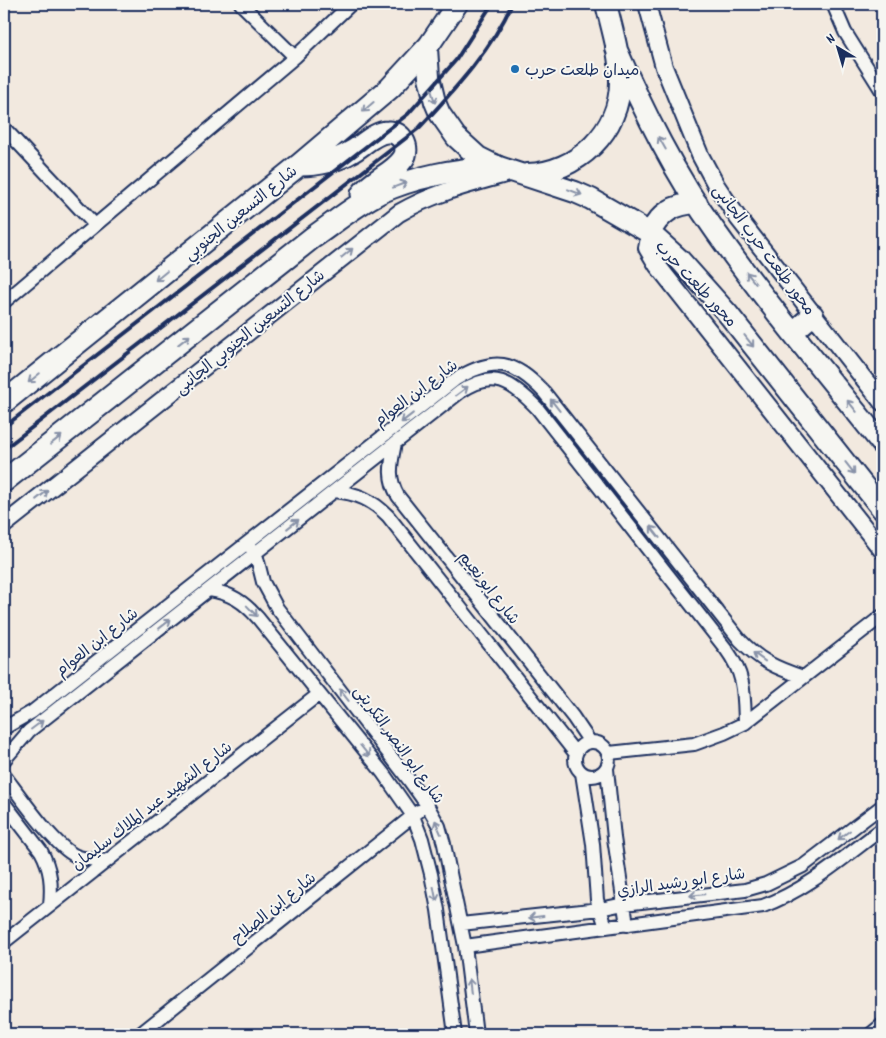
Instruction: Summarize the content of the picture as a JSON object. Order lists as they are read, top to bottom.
{
  "streets": {
    "highway": ["شارع التسعين الجنوبي"],
    "main road": ["محور طلعت حرب"],
    "street": [
      "محور طلعت حرب الجانبى",
      "شارع التسعين الجنوبي الجانبى",
      "شارع ابن العوام",
      "شارع ابو نعيم",
      "شارع ابو النصر التكريتى",
      "شارع الشهيد عبد الملاك سليمان",
      "شارع ابو رشيد الرازي",
      "شارع ابن الصلاح"
    ]
  },
  "crossings": [
    ["شارع التسعين الجنوبي", "محور طلعت حرب"],
    ["محور طلعت حرب", "شارع التسعين الجنوبي الجانبى"],
    ["شارع ابن العوام", "شارع ابو نعيم"],
    ["شارع ابن العوام", "شارع ابو النصر التكريتى"],
    ["شارع ابو النصر التكريتى", "شارع الشهيد عبد الملاك سليمان"],
    ["شارع ابو النصر التكريتى", "شارع ابو رشيد الرازي"],
    ["شارع ابو النصر التكريتى", "شارع ابن الصلاح"]
  ],
  "one_way": ["شارع التسعين الجنوبي", "شارع التسعين الجنوبي الجانبى"],
  "places": ["ميدان طلعت حرب"],
  "north": "top left"
}
